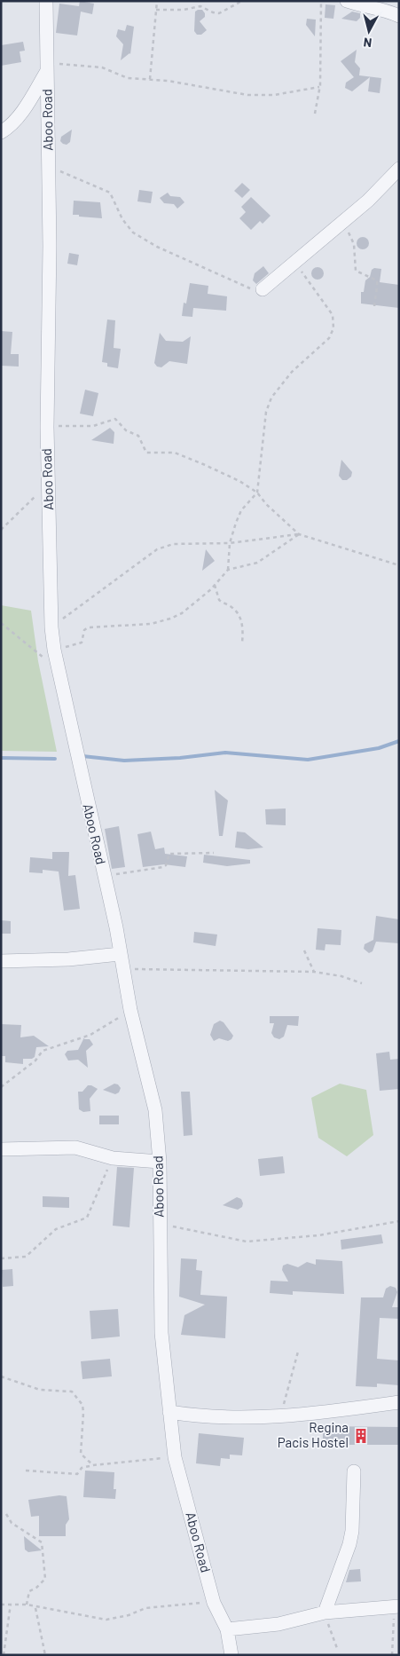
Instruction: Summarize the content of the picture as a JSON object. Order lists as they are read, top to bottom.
{
  "streets": {
    "street": ["Aboo Road"]
  },
  "places": {
    "building": ["Regina Pacis Hostel"]
  },
  "north": "bottom"
}
